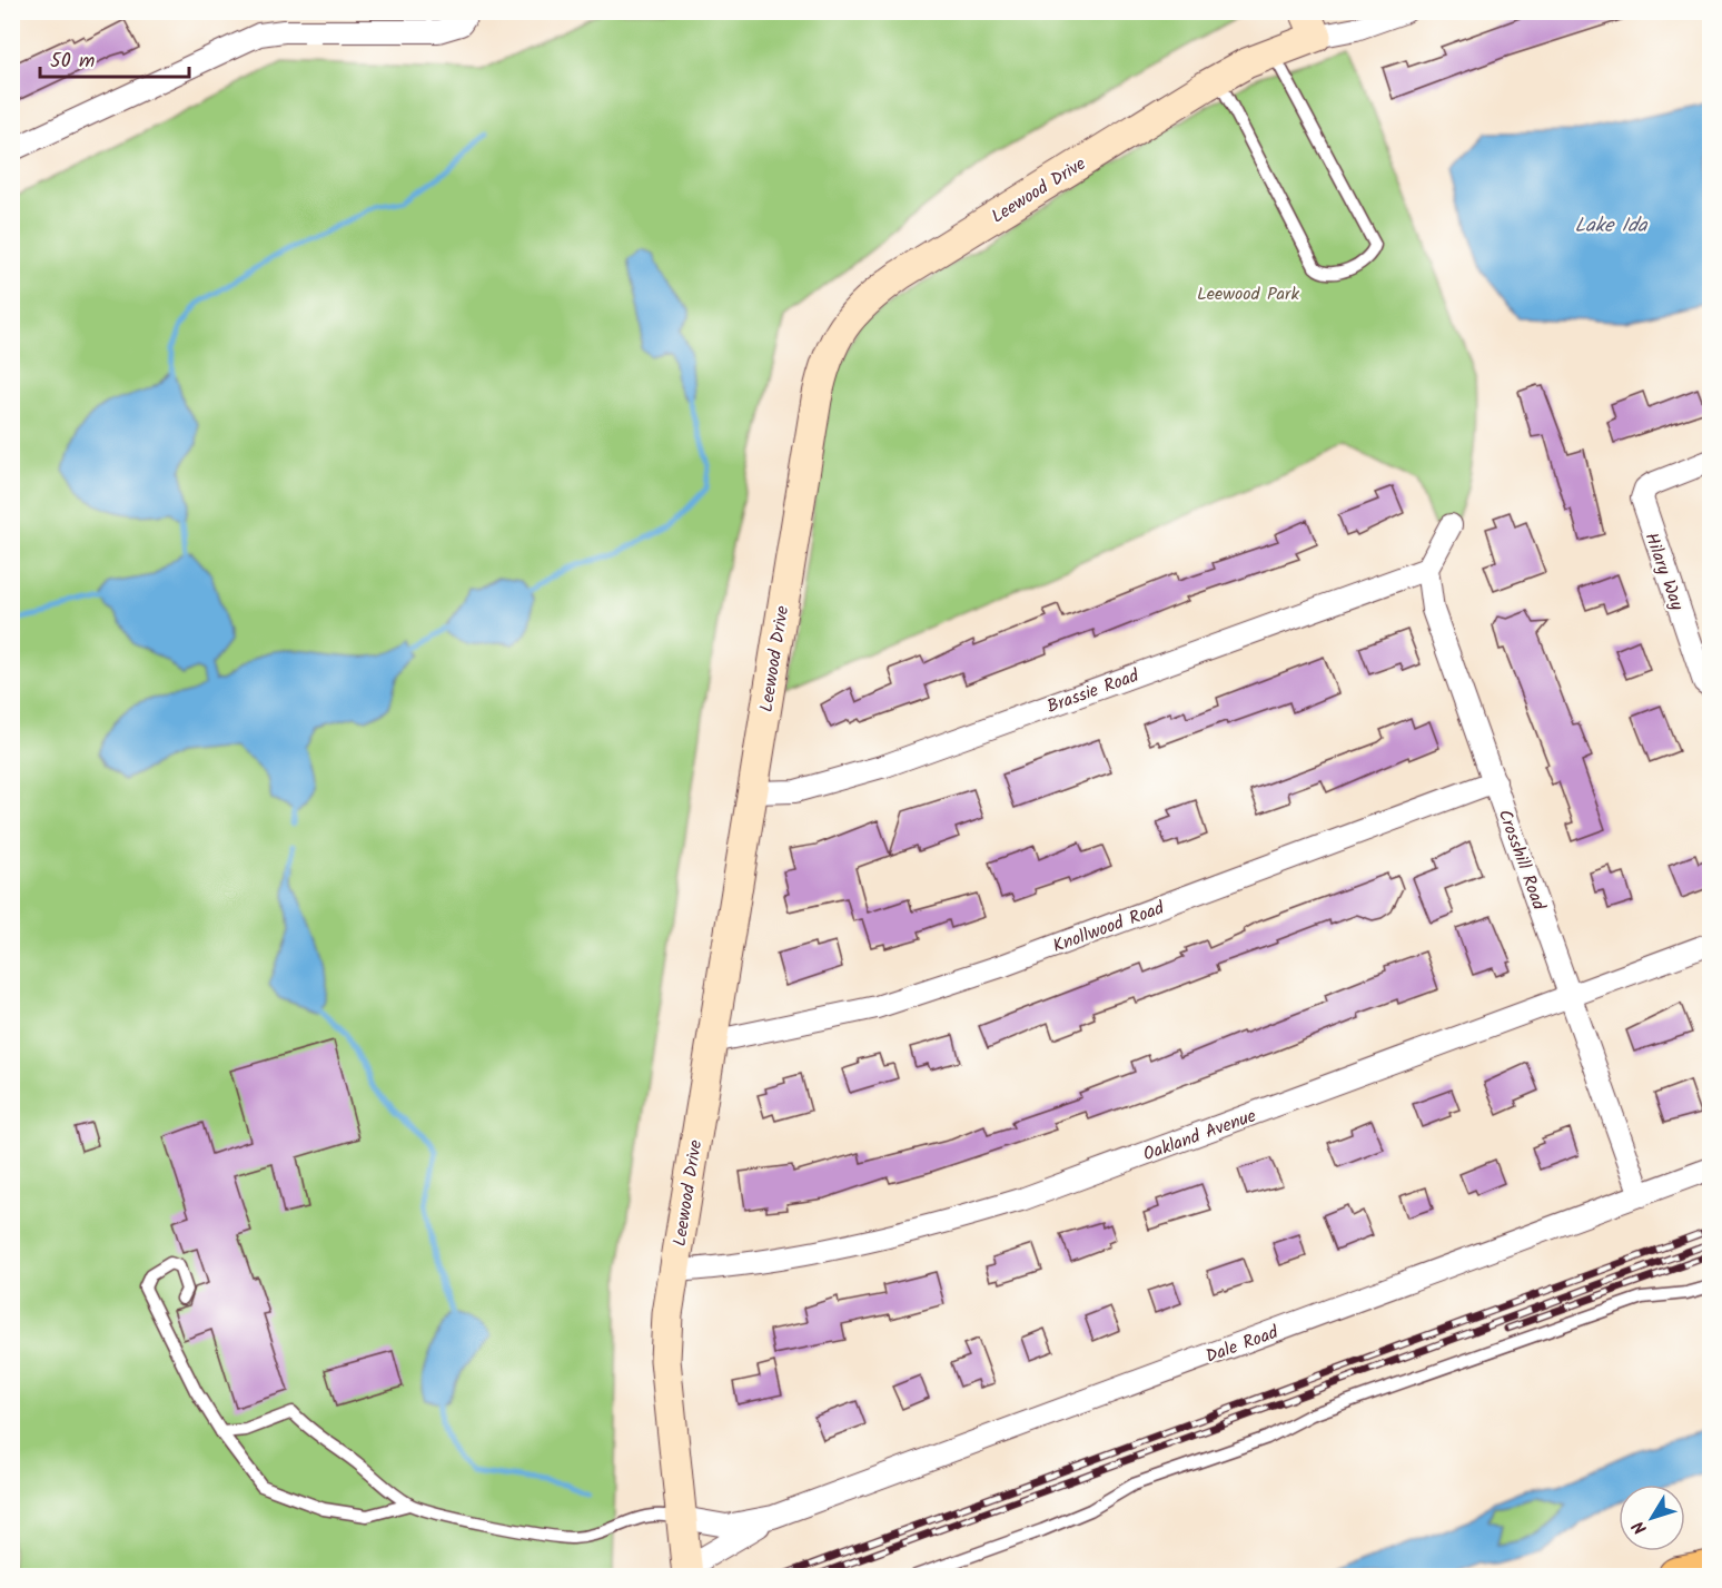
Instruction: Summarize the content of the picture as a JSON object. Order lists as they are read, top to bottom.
{
  "streets": {
    "street": [
      "Leewood Drive",
      "Hilary Way",
      "Brassie Road",
      "Crosshill Road",
      "Knollwood Road",
      "Oakland Avenue",
      "Dale Road"
    ]
  },
  "crossings": [
    ["Leewood Drive", "Brassie Road"],
    ["Leewood Drive", "Knollwood Road"],
    ["Leewood Drive", "Oakland Avenue"],
    ["Leewood Drive", "Dale Road"],
    ["Brassie Road", "Crosshill Road"],
    ["Crosshill Road", "Knollwood Road"],
    ["Crosshill Road", "Oakland Avenue"],
    ["Crosshill Road", "Dale Road"]
  ],
  "water": ["Lake Ida"],
  "parks": ["Leewood Park"],
  "scale_bar": "50 m",
  "north": "bottom left"
}
